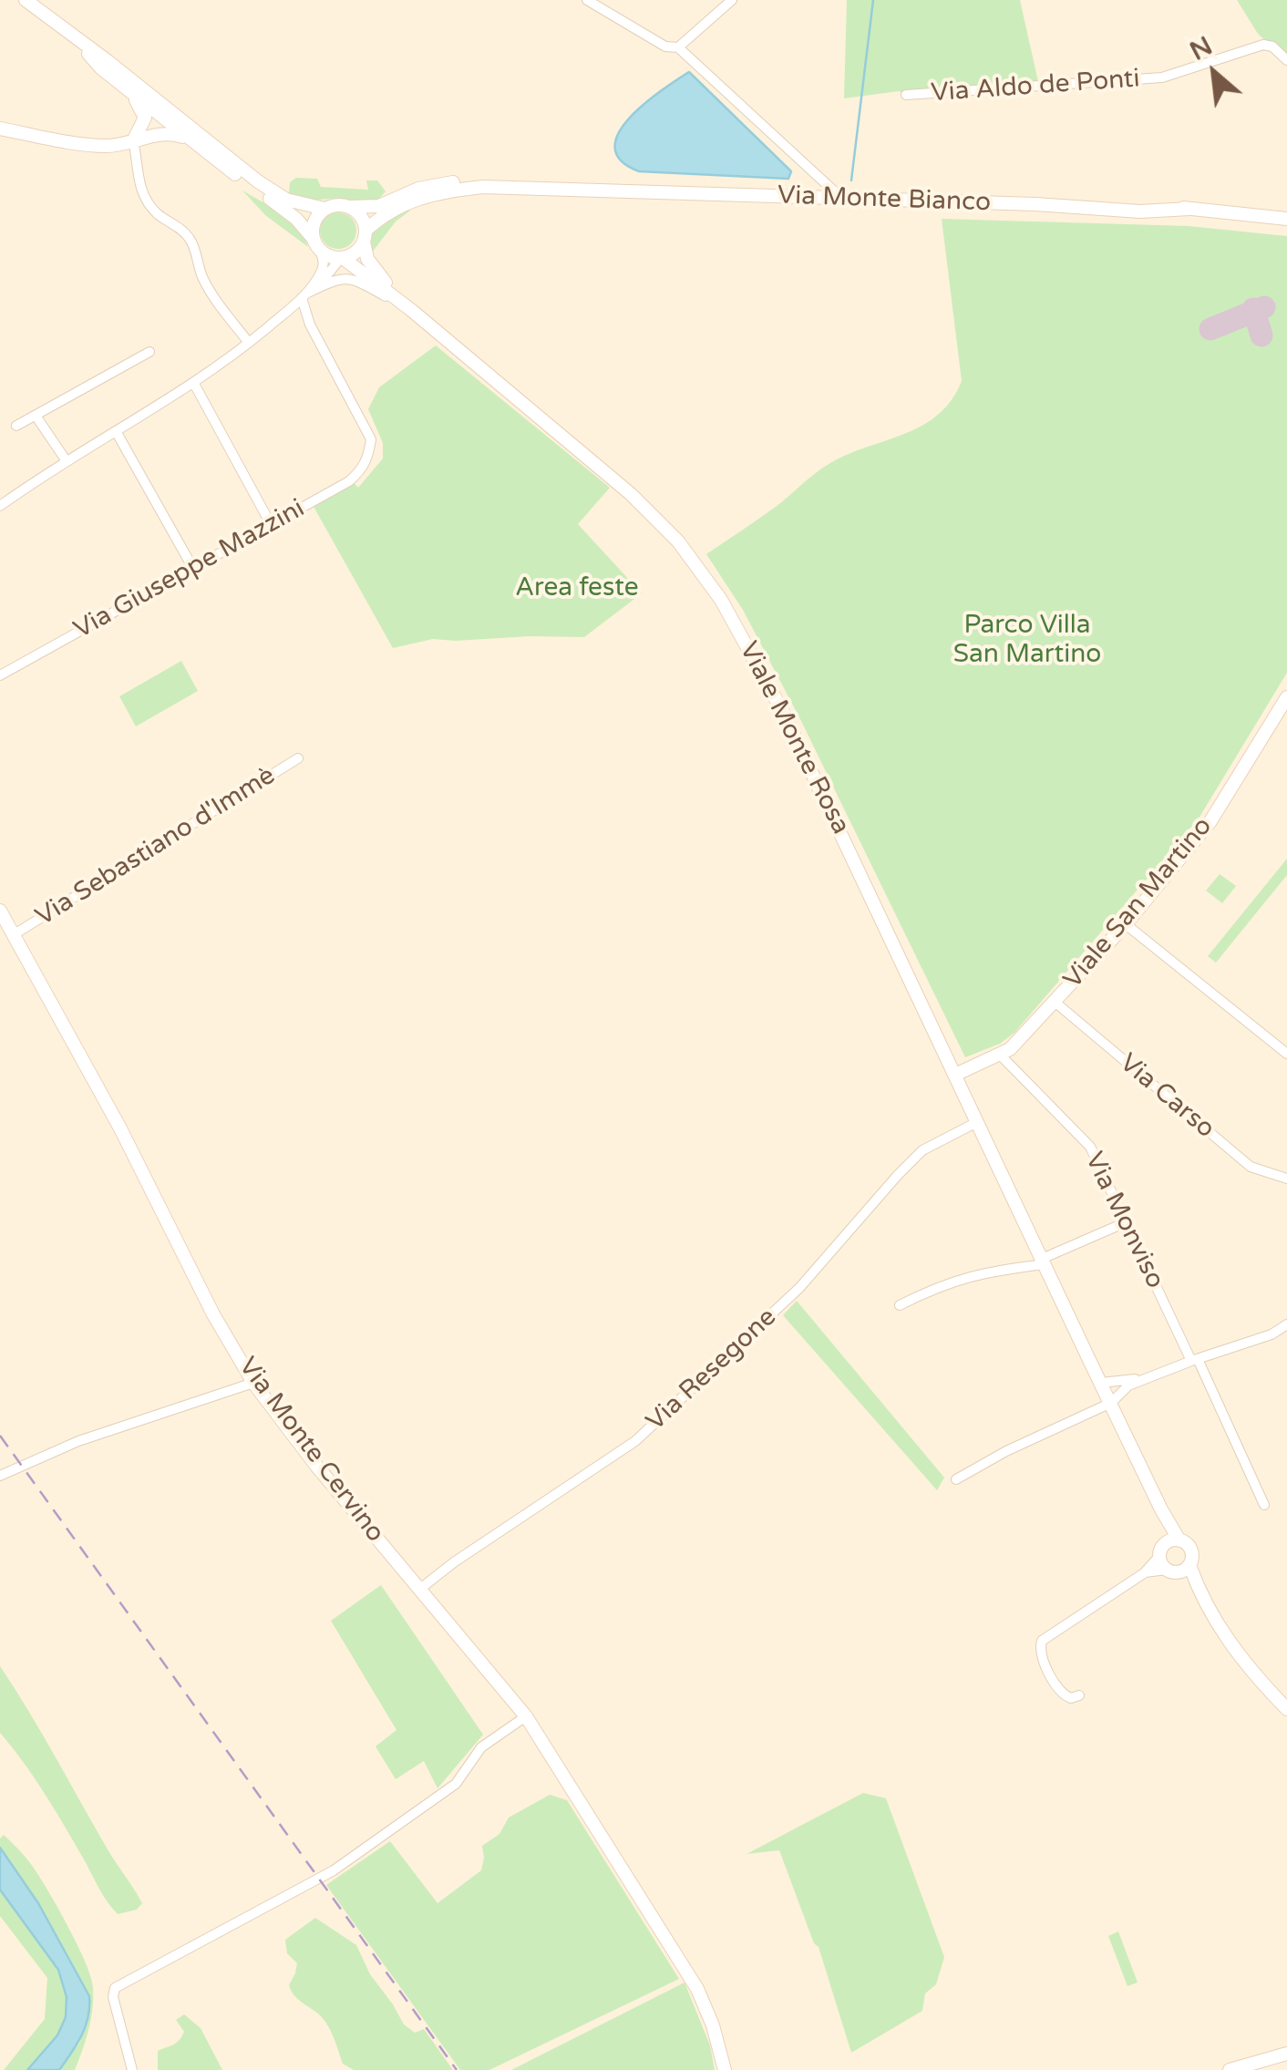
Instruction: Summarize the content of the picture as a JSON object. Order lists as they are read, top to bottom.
{
  "streets": {
    "street": [
      "Via Aldo de Ponti",
      "Via Monte Bianco",
      "Via Giuseppe Mazzini",
      "Viale Monte Rosa",
      "Via Sebastiano d'Immè",
      "Viale San Martino",
      "Via Carso",
      "Via Monviso",
      "Via Resegone",
      "Via Monte Cervino"
    ]
  },
  "crossings": [
    ["Via Monte Bianco", "Viale Monte Rosa"],
    ["Viale Monte Rosa", "Viale San Martino"],
    ["Viale Monte Rosa", "Via Resegone"],
    ["Via Sebastiano d'Immè", "Via Monte Cervino"],
    ["Viale San Martino", "Via Carso"],
    ["Viale San Martino", "Via Monviso"],
    ["Via Resegone", "Via Monte Cervino"]
  ],
  "parks": ["Area feste", "Parco Villa San Martino"],
  "north": "top left"
}
